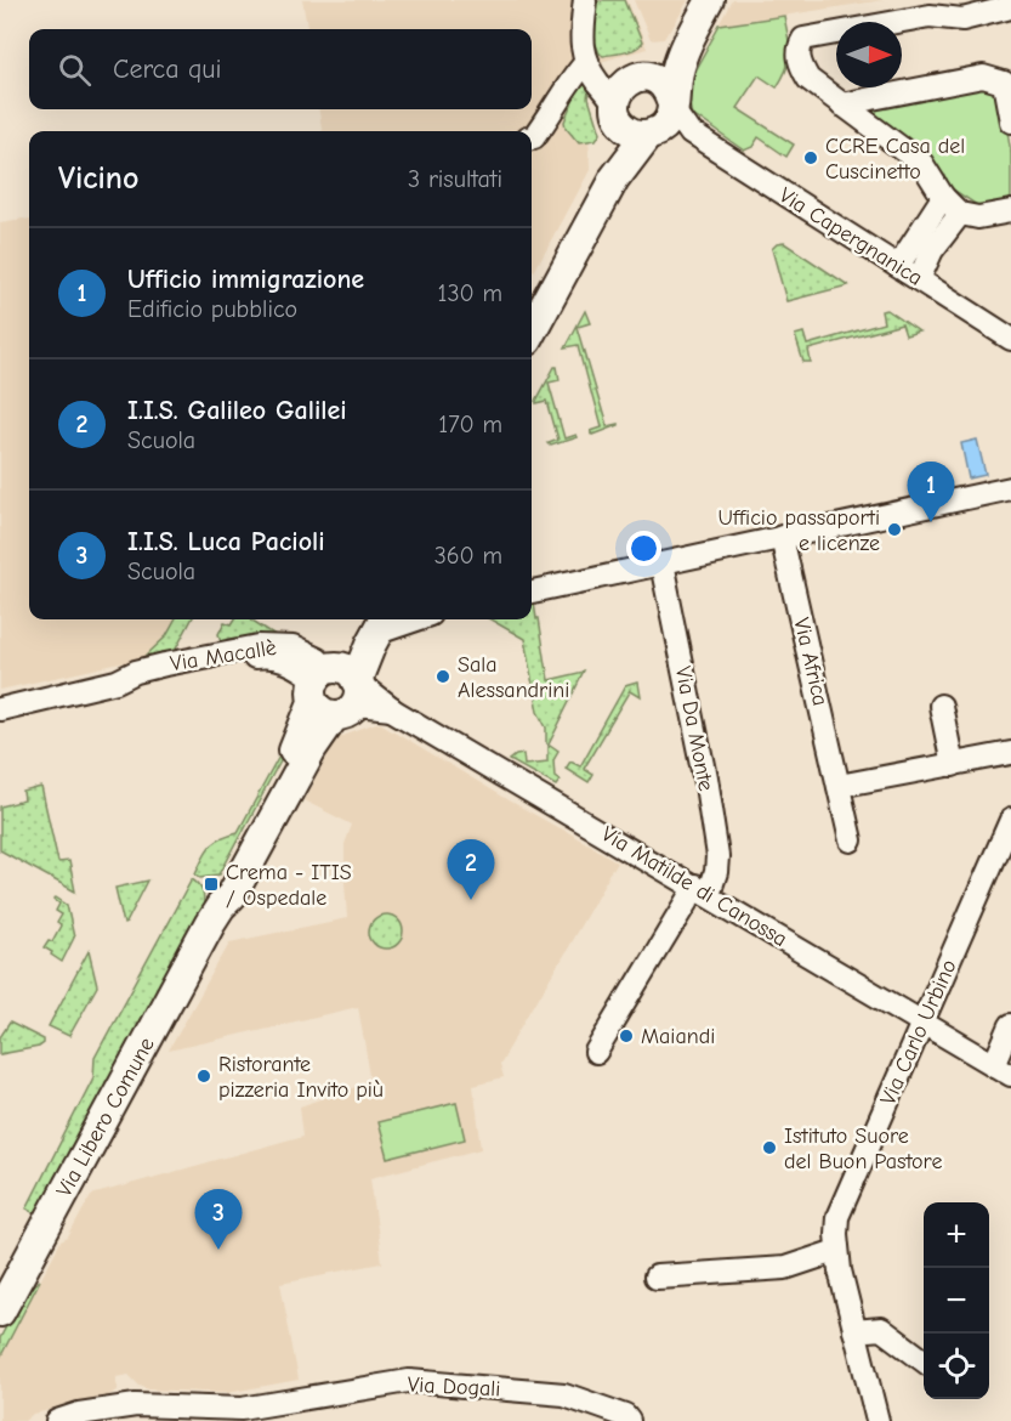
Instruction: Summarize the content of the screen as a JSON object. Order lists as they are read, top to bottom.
{
  "streets": {
    "main road": ["Via Libero Comune"],
    "street": [
      "Via Capergnanica",
      "Via Macallè",
      "Via Africa",
      "Via Da Monte",
      "Via Matilde di Canossa",
      "Via Carlo Urbino",
      "Via Dogali"
    ]
  },
  "crossings": [
    ["Via Macallè", "Via Matilde di Canossa"],
    ["Via Macallè", "Via Libero Comune"],
    ["Via Da Monte", "Via Matilde di Canossa"],
    ["Via Matilde di Canossa", "Via Carlo Urbino"],
    ["Via Matilde di Canossa", "Via Libero Comune"]
  ],
  "places": {
    "other": [
      "CCRE Casa del Cuscinetto",
      "Ufficio passaporti e licenze",
      "Sala Alessandrini",
      "Maiandi",
      "Ristorante pizzeria Invito più",
      "Istituto Suore del Buon Pastore"
    ],
    "transit": ["Crema - ITIS / Ospedale"]
  },
  "north": "right",
  "page": {
    "search": "Cerca qui",
    "heading": ["Vicino", "3 risultati"],
    "list": [
      {
        "mark": "1",
        "name": "Ufficio immigrazione",
        "note": "Edificio pubblico",
        "value": "130 m"
      },
      {
        "mark": "2",
        "name": "I.I.S. Galileo Galilei",
        "note": "Scuola",
        "value": "170 m"
      },
      {
        "mark": "3",
        "name": "I.I.S. Luca Pacioli",
        "note": "Scuola",
        "value": "360 m"
      }
    ],
    "pins": ["1", "2", "3"],
    "map_buttons": ["+", "−"]
  }
}
